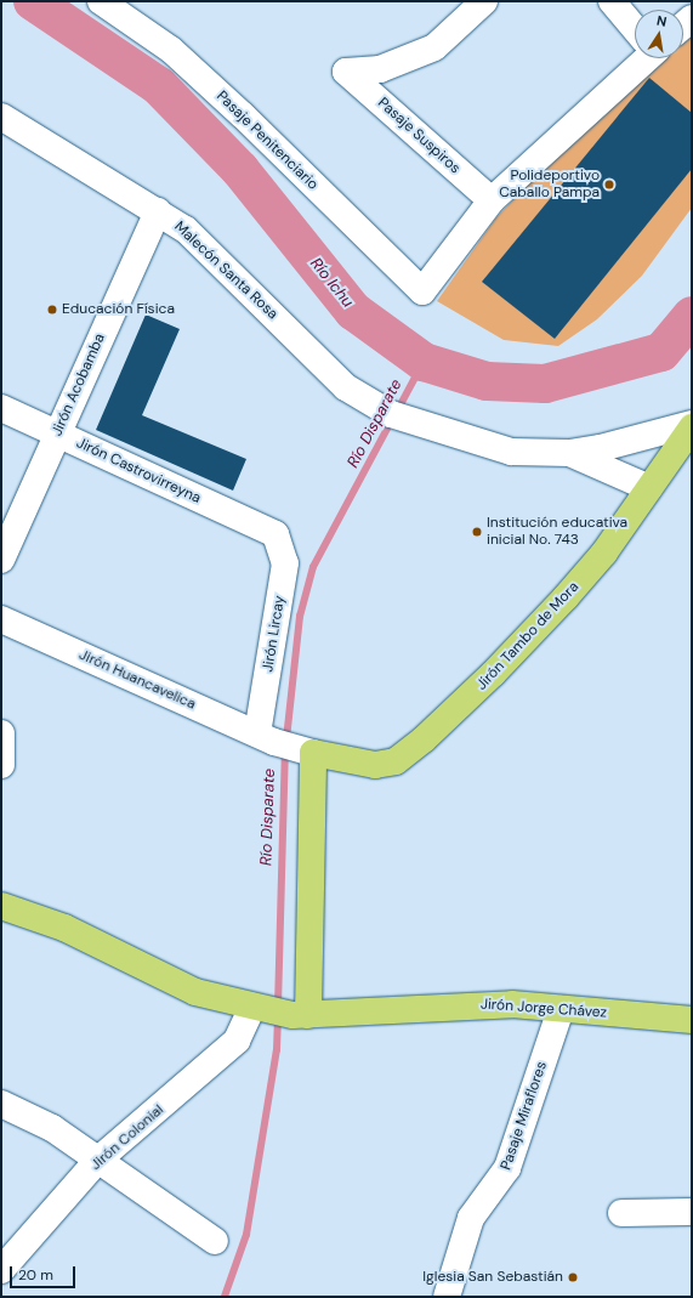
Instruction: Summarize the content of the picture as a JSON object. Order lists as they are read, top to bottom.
{
  "streets": {
    "main road": ["Jirón Tambo de Mora", "Jirón Jorge Chávez"],
    "street": [
      "Pasaje Suspiros",
      "Pasaje Penitenciario",
      "Malecón Santa Rosa",
      "Jirón Acobamba",
      "Jirón Castrovirreyna",
      "Jirón Lircay",
      "Jirón Huancavelica",
      "Pasaje Miraflores",
      "Jirón Colonial"
    ]
  },
  "crossings": [
    ["Pasaje Suspiros", "Pasaje Penitenciario"],
    ["Malecón Santa Rosa", "Jirón Acobamba"],
    ["Jirón Acobamba", "Jirón Castrovirreyna"],
    ["Jirón Castrovirreyna", "Jirón Lircay"],
    ["Jirón Lircay", "Jirón Tambo de Mora"],
    ["Jirón Lircay", "Jirón Huancavelica"],
    ["Jirón Tambo de Mora", "Jirón Huancavelica"],
    ["Jirón Jorge Chávez", "Pasaje Miraflores"],
    ["Jirón Jorge Chávez", "Jirón Colonial"]
  ],
  "water": ["Río Ichu", "Río Disparate"],
  "places": [
    "Polideportivo Caballo Pampa",
    "Educación Física",
    "Institución educativa inicial No. 743",
    "Iglesia San Sebastián"
  ],
  "scale_bar": "20 m",
  "north": "top"
}
